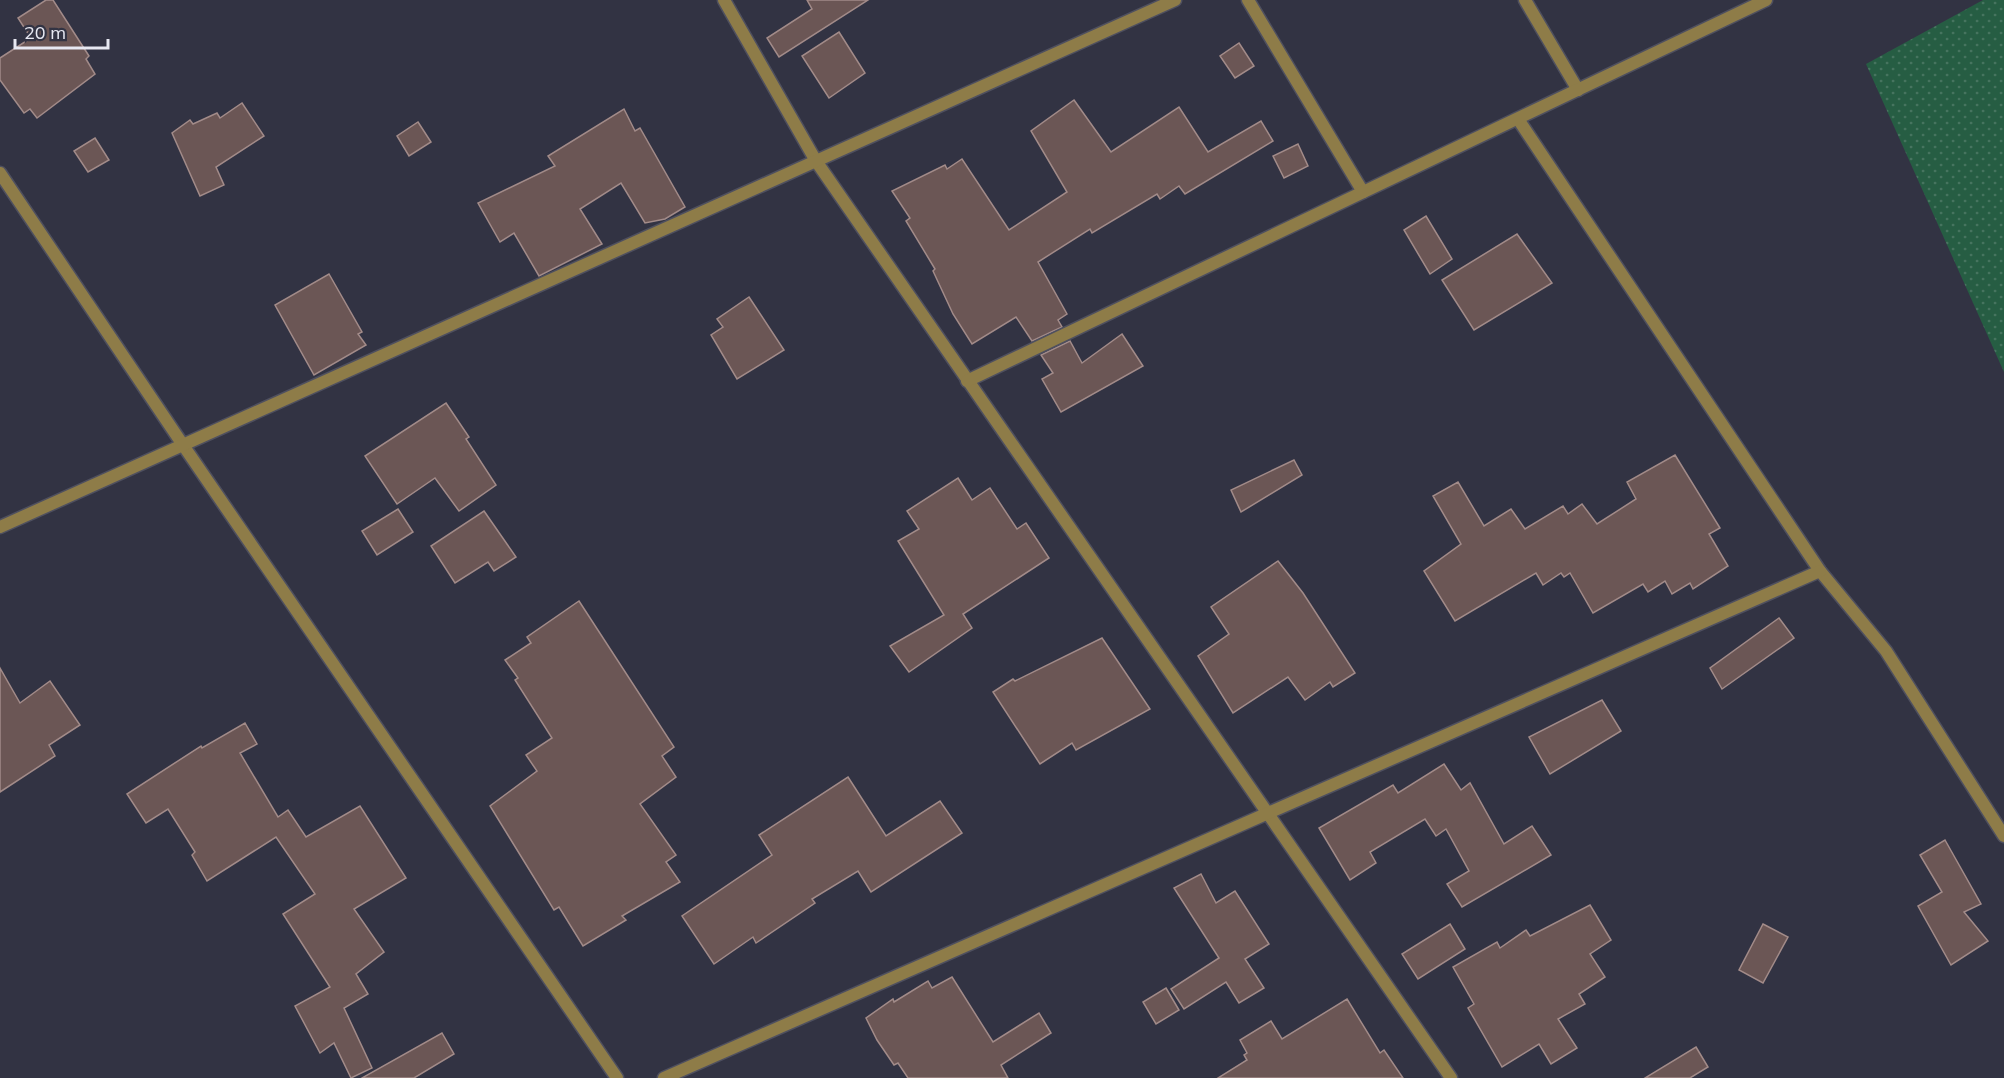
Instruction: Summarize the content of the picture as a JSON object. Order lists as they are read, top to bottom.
{
  "scale_bar": "20 m"
}
